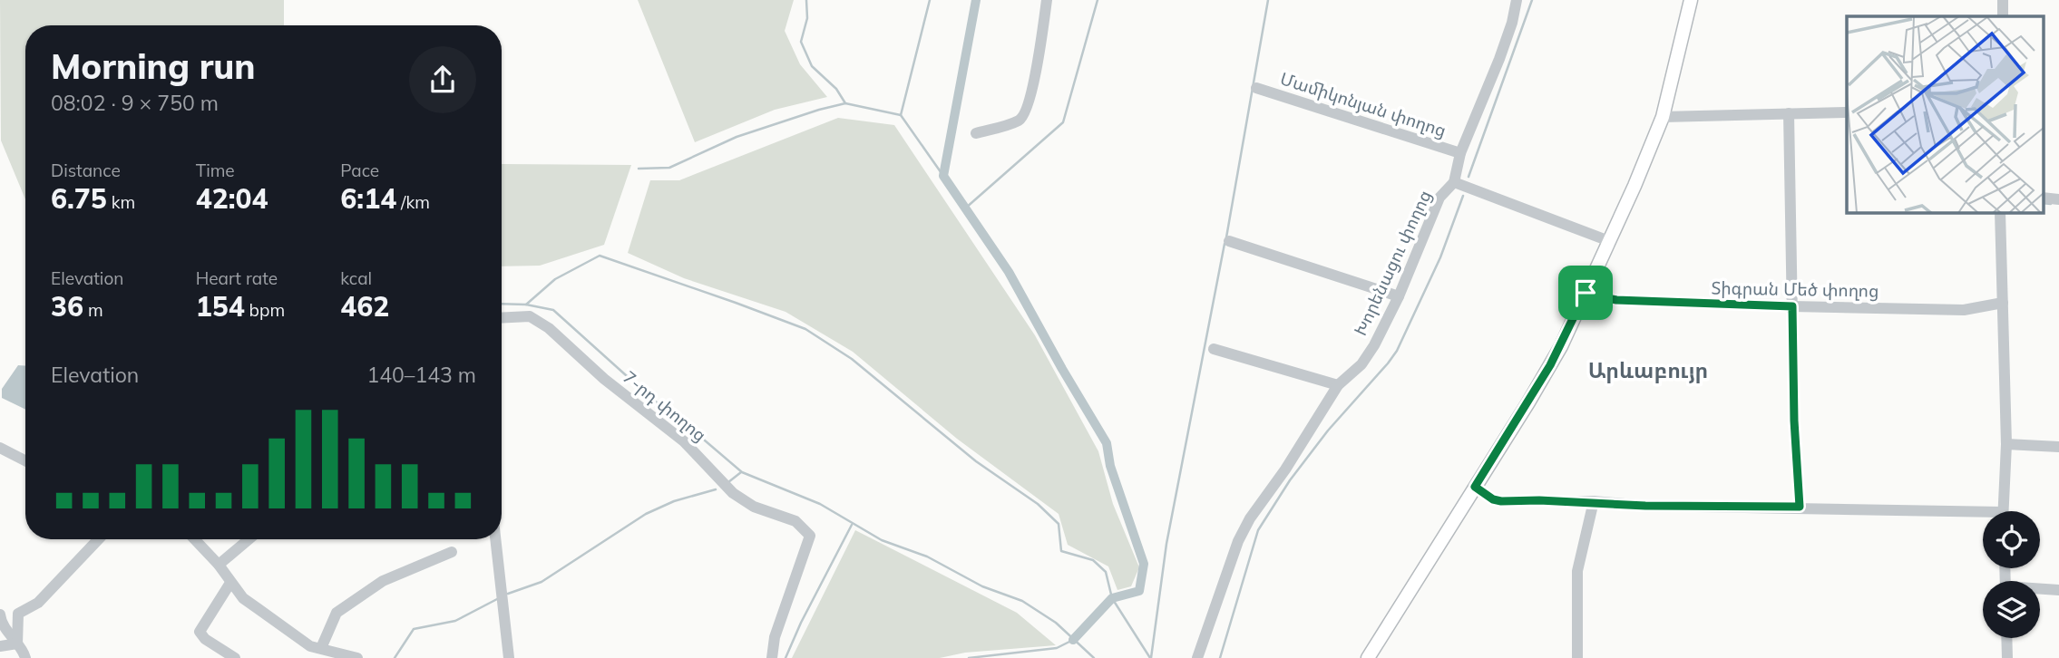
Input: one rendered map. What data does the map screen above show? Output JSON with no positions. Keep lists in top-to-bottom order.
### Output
{
  "streets": {
    "street": [
      "Մամիկոնյան փողոց",
      "Խորենացու փողոց",
      "Տիգրան Մեծ փողոց",
      "7-րդ փողոց"
    ]
  },
  "crossings": [
    ["Մամիկոնյան փողոց", "Խորենացու փողոց"]
  ],
  "districts": ["Արևաբույր"],
  "page": {
    "heading": ["Morning run", "08:02 · 9 × 750 m"],
    "stats": [
      ["Distance", "6.75 km"],
      ["Time", "42:04"],
      ["Pace", "6:14 /km"],
      ["Elevation", "36 m"],
      ["Heart rate", "154 bpm"],
      ["kcal", "462"]
    ],
    "chart": ["Elevation", "140–143 m"]
  }
}
